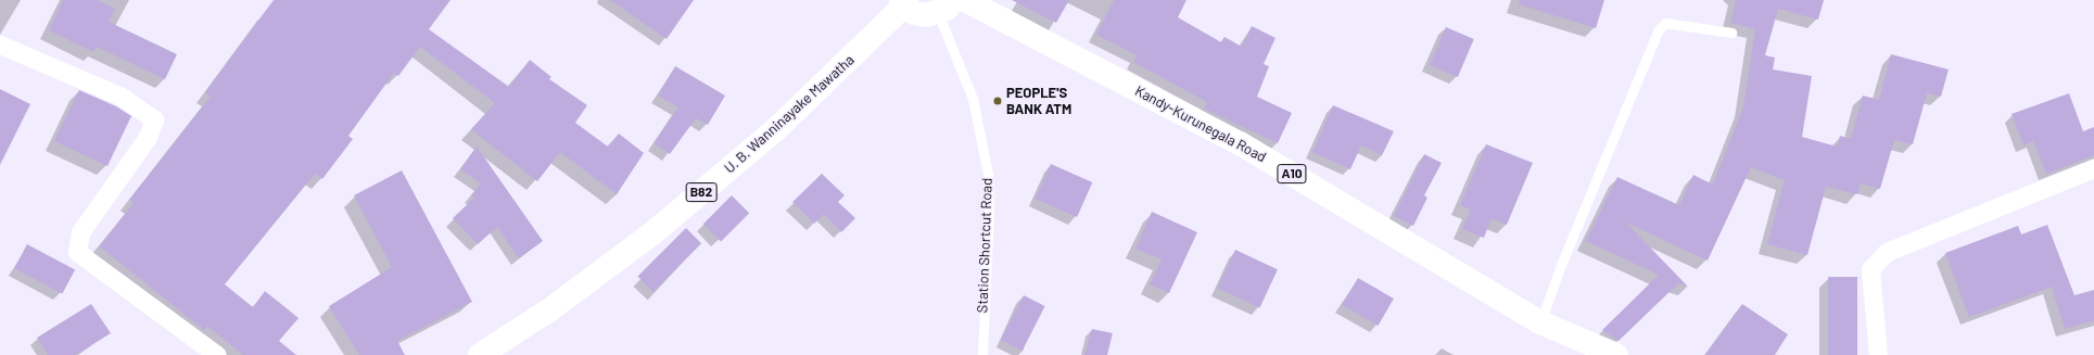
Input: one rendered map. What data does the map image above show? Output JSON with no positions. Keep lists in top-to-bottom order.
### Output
{
  "streets": {
    "main road": [
      "U. B. Wanninayake Mawatha",
      "Kandy-Kurunegala Road",
      "A10",
      "B82"
    ],
    "lane": ["Station Shortcut Road"]
  },
  "places": ["PEOPLE'S BANK ATM"]
}
